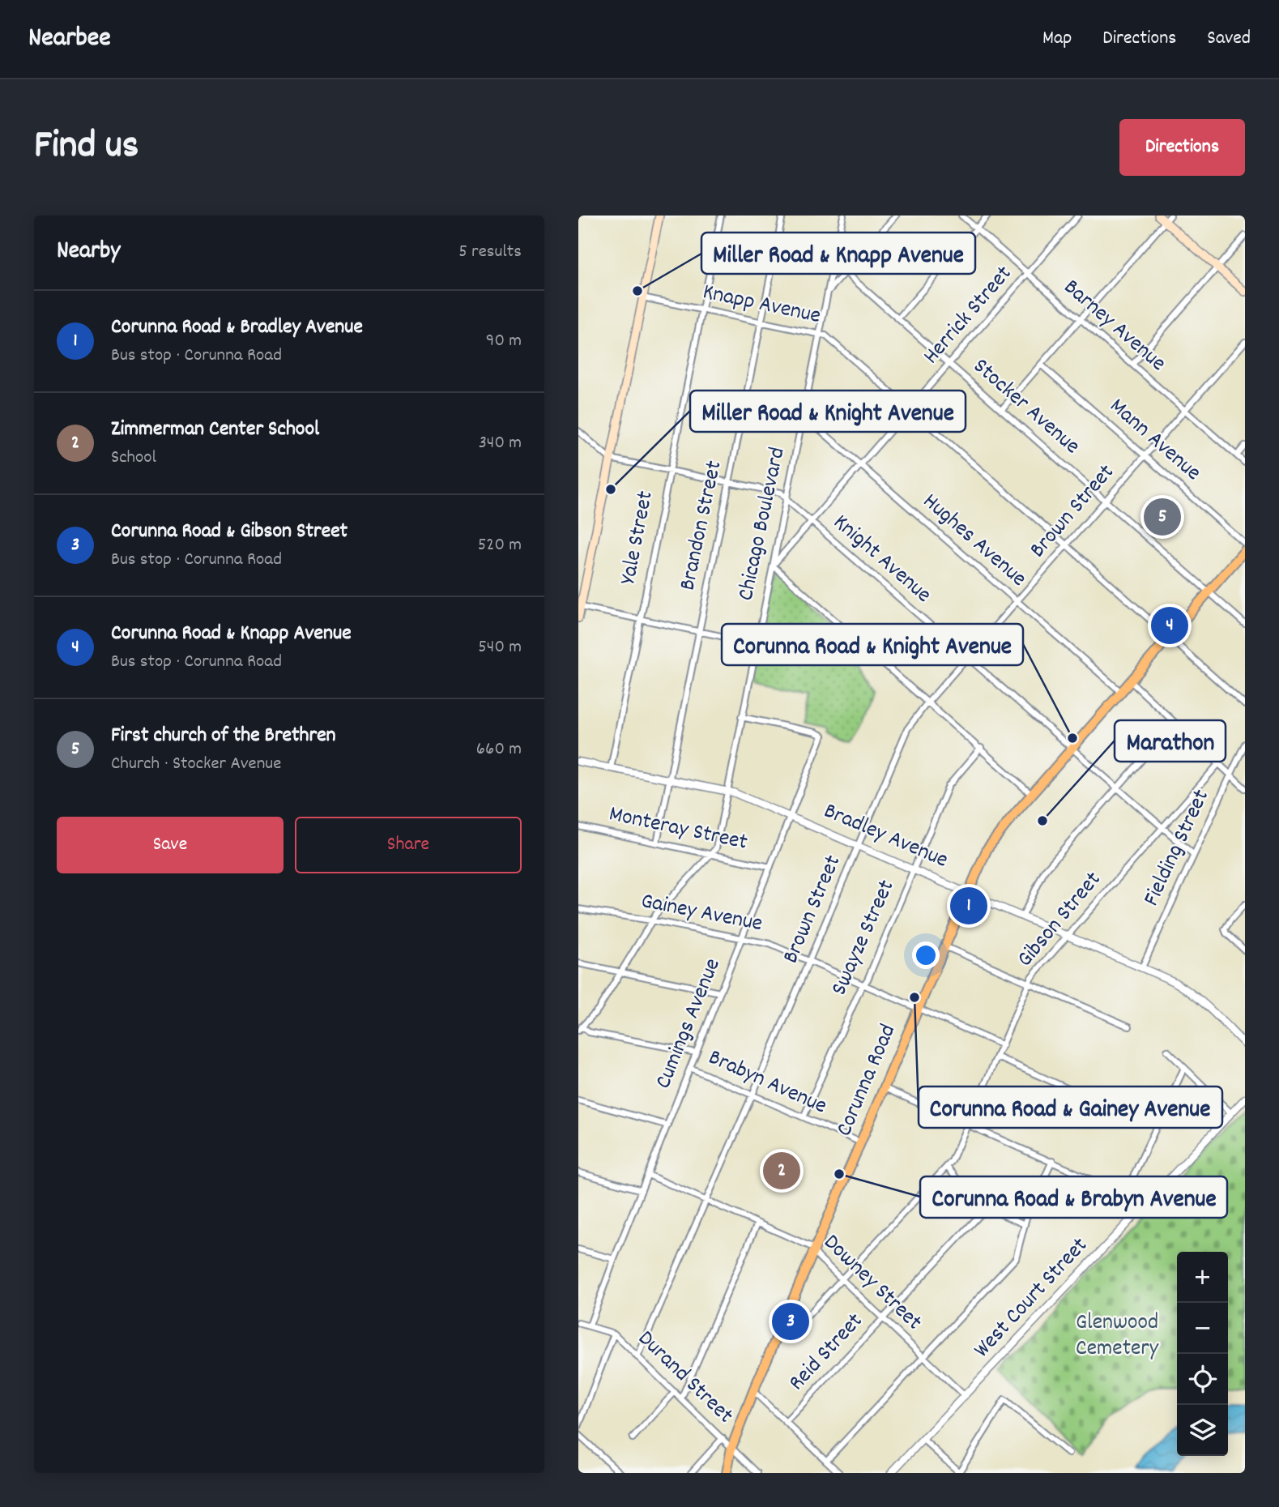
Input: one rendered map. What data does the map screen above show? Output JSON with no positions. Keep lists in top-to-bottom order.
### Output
{
  "streets": {
    "main road": ["Corunna Road"],
    "street": [
      "Knapp Avenue",
      "Herrick Street",
      "Barney Avenue",
      "Stocker Avenue",
      "Mann Avenue",
      "Brown Street",
      "Chicago Boulevard",
      "Brandon Street",
      "Yale Street",
      "Hughes Avenue",
      "Knight Avenue",
      "Monteray Street",
      "Bradley Avenue",
      "Fielding Street",
      "Gainey Avenue",
      "Gibson Street",
      "Swayze Street",
      "Cumings Avenue",
      "Brabyn Avenue",
      "Downey Street",
      "West Court Street",
      "Reid Street",
      "Durand Street"
    ]
  },
  "crossings": [
    ["Knapp Avenue", "Herrick Street"],
    ["Knapp Avenue", "Brown Street"],
    ["Knapp Avenue", "Chicago Boulevard"],
    ["Knapp Avenue", "Brandon Street"],
    ["Knapp Avenue", "Yale Street"],
    ["Knapp Avenue", "Corunna Road"],
    ["Herrick Street", "Barney Avenue"],
    ["Herrick Street", "Stocker Avenue"],
    ["Herrick Street", "Chicago Boulevard"],
    ["Herrick Street", "Hughes Avenue"],
    ["Herrick Street", "Knight Avenue"],
    ["Barney Avenue", "Brown Street"],
    ["Stocker Avenue", "Brown Street"],
    ["Stocker Avenue", "Chicago Boulevard"],
    ["Stocker Avenue", "Corunna Road"],
    ["Mann Avenue", "Brown Street"],
    ["Brown Street", "Hughes Avenue"],
    ["Brown Street", "Knight Avenue"],
    ["Brown Street", "Bradley Avenue"],
    ["Brown Street", "Gainey Avenue"],
    ["Brown Street", "Brabyn Avenue"],
    ["Brown Street", "Downey Street"],
    ["Brown Street", "Durand Street"],
    ["Chicago Boulevard", "Hughes Avenue"],
    ["Chicago Boulevard", "Knight Avenue"],
    ["Chicago Boulevard", "Monteray Street"],
    ["Chicago Boulevard", "Bradley Avenue"],
    ["Chicago Boulevard", "Gainey Avenue"],
    ["Chicago Boulevard", "Cumings Avenue"],
    ["Chicago Boulevard", "Brabyn Avenue"],
    ["Brandon Street", "Knight Avenue"],
    ["Brandon Street", "Monteray Street"],
    ["Brandon Street", "Bradley Avenue"],
    ["Yale Street", "Knight Avenue"],
    ["Yale Street", "Bradley Avenue"],
    ["Hughes Avenue", "Corunna Road"],
    ["Knight Avenue", "Fielding Street"],
    ["Knight Avenue", "Gibson Street"],
    ["Knight Avenue", "Corunna Road"],
    ["Monteray Street", "Cumings Avenue"],
    ["Bradley Avenue", "Fielding Street"],
    ["Bradley Avenue", "Gibson Street"],
    ["Bradley Avenue", "Swayze Street"],
    ["Bradley Avenue", "Cumings Avenue"],
    ["Bradley Avenue", "Corunna Road"],
    ["Gainey Avenue", "Gibson Street"],
    ["Gainey Avenue", "Swayze Street"],
    ["Gainey Avenue", "Cumings Avenue"],
    ["Gainey Avenue", "Corunna Road"],
    ["Gibson Street", "Corunna Road"],
    ["Gibson Street", "Downey Street"],
    ["Swayze Street", "Brabyn Avenue"],
    ["Cumings Avenue", "Brabyn Avenue"],
    ["Cumings Avenue", "Downey Street"],
    ["Cumings Avenue", "Durand Street"],
    ["Corunna Road", "Brabyn Avenue"],
    ["Corunna Road", "Downey Street"],
    ["Corunna Road", "Durand Street"],
    ["Downey Street", "West Court Street"],
    ["Downey Street", "Reid Street"]
  ],
  "parks": ["Glenwood Cemetery"],
  "places": [
    "Miller Road & Knapp Avenue",
    "Miller Road & Knight Avenue",
    "Corunna Road & Knight Avenue",
    "Marathon",
    "Corunna Road & Gainey Avenue",
    "Corunna Road & Brabyn Avenue"
  ],
  "page": {
    "header": "Nearbee",
    "nav": ["Map", "Directions", "Saved"],
    "title": "Find us",
    "buttons": [
      "Directions",
      ["Save", "Share"]
    ],
    "heading": ["Nearby", "5 results"],
    "list": [
      {
        "mark": "1",
        "name": "Corunna Road & Bradley Avenue",
        "note": "Bus stop · Corunna Road",
        "value": "90 m"
      },
      {
        "mark": "2",
        "name": "Zimmerman Center School",
        "note": "School",
        "value": "340 m"
      },
      {
        "mark": "3",
        "name": "Corunna Road & Gibson Street",
        "note": "Bus stop · Corunna Road",
        "value": "520 m"
      },
      {
        "mark": "4",
        "name": "Corunna Road & Knapp Avenue",
        "note": "Bus stop · Corunna Road",
        "value": "540 m"
      },
      {
        "mark": "5",
        "name": "First church of the Brethren",
        "note": "Church · Stocker Avenue",
        "value": "660 m"
      }
    ],
    "pins": [
      "5",
      "4",
      "1",
      "2",
      "3"
    ],
    "map_buttons": ["+", "−"]
  }
}
